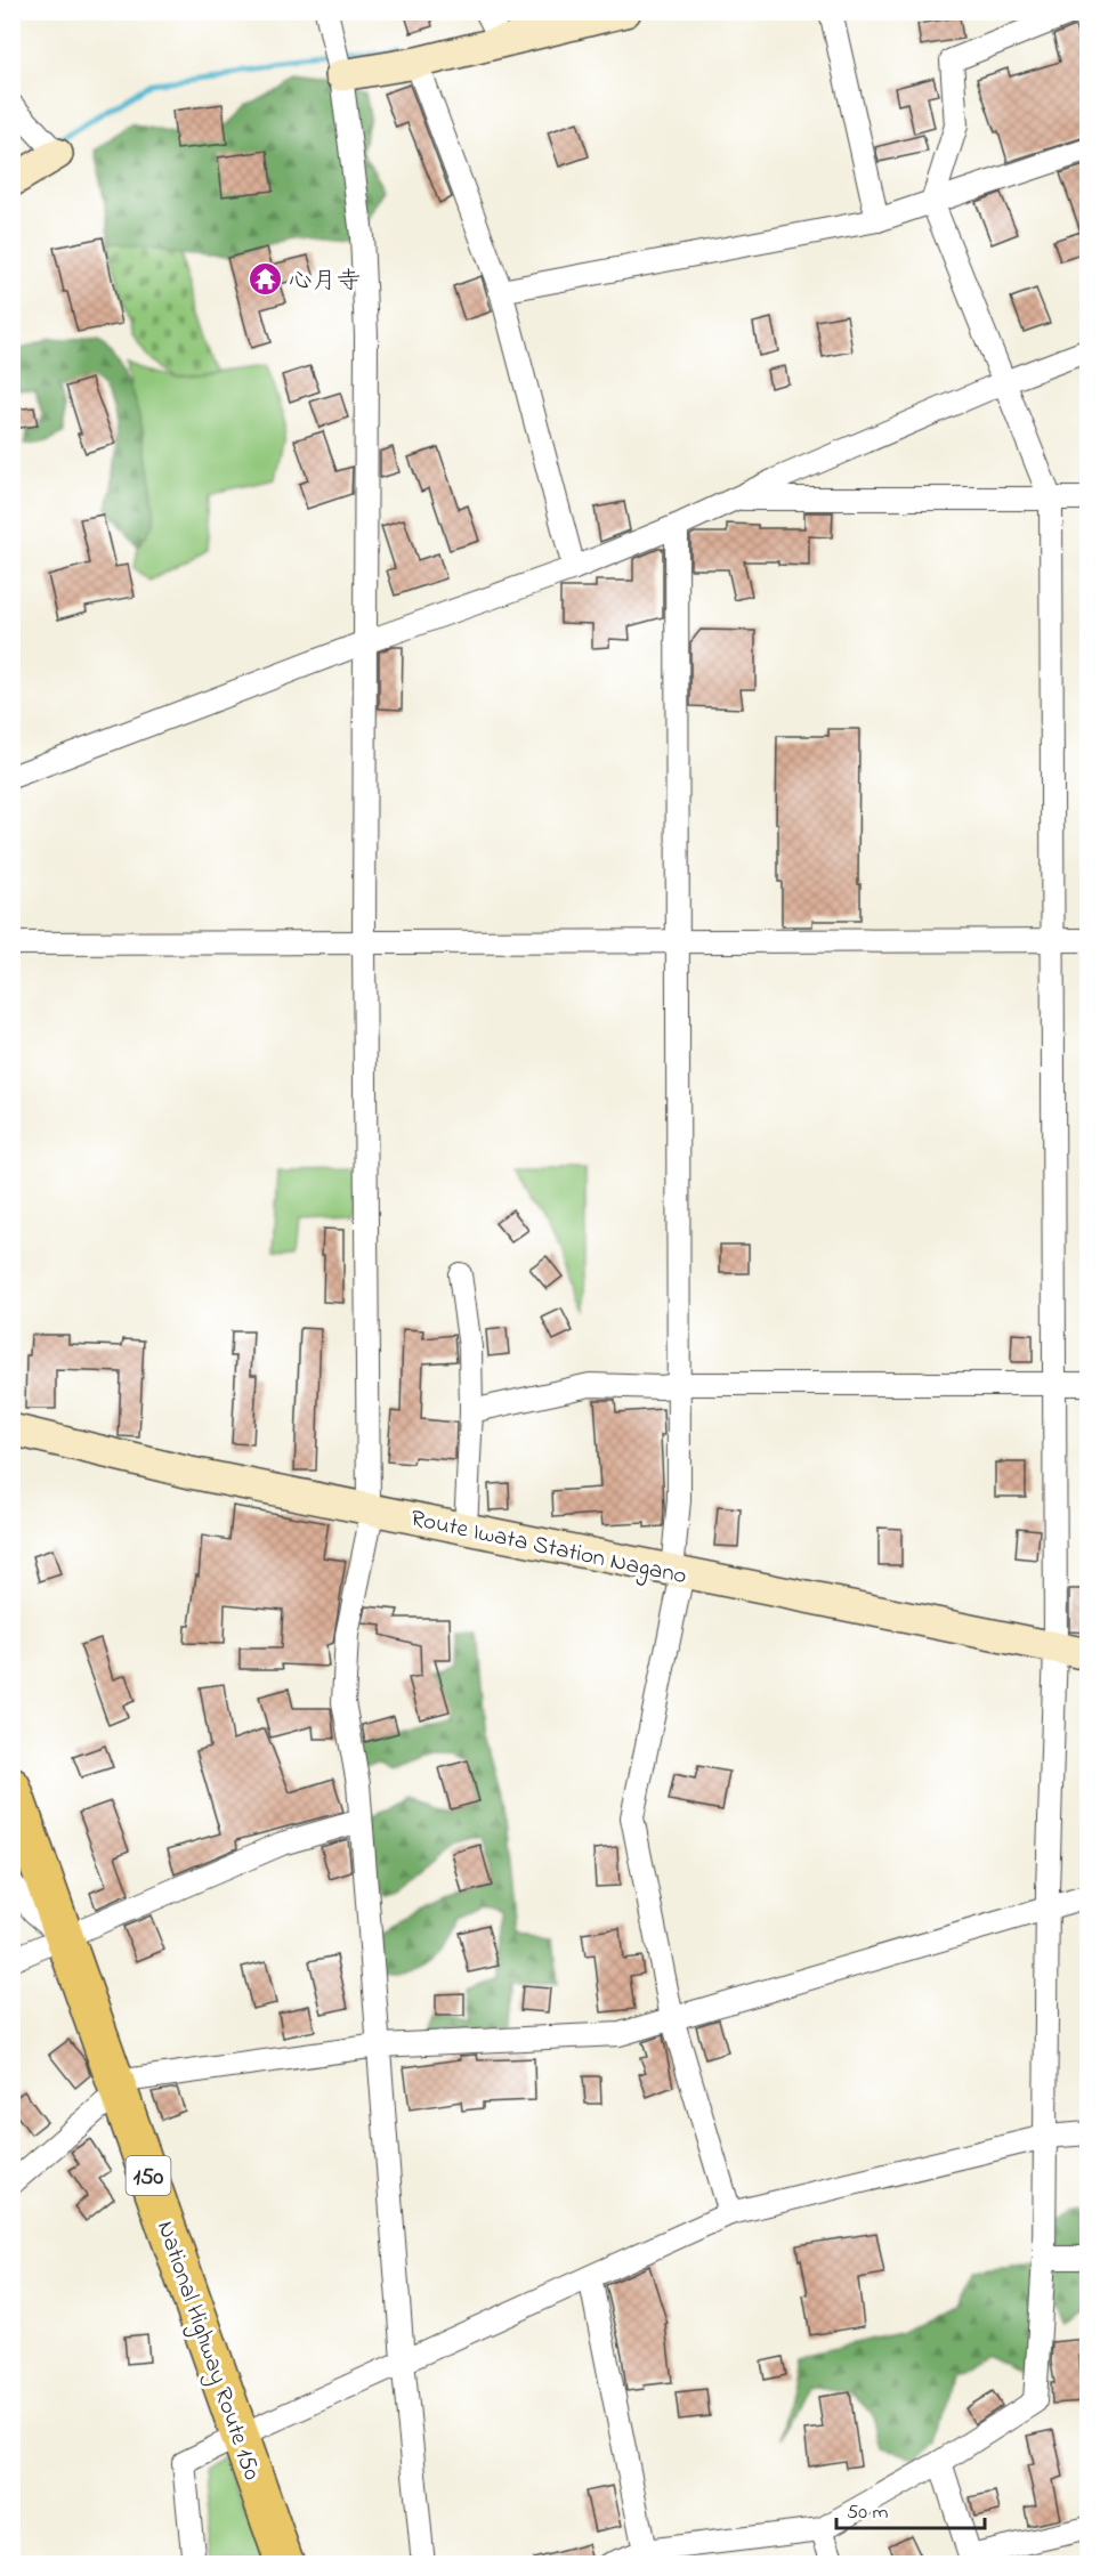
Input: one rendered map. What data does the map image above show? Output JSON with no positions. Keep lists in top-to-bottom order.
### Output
{
  "streets": {
    "highway": ["150", "National Highway Route 150"],
    "main road": ["Route Iwata Station Nagano"]
  },
  "places": {
    "temple": ["心月寺"]
  },
  "scale_bar": "50 m"
}
